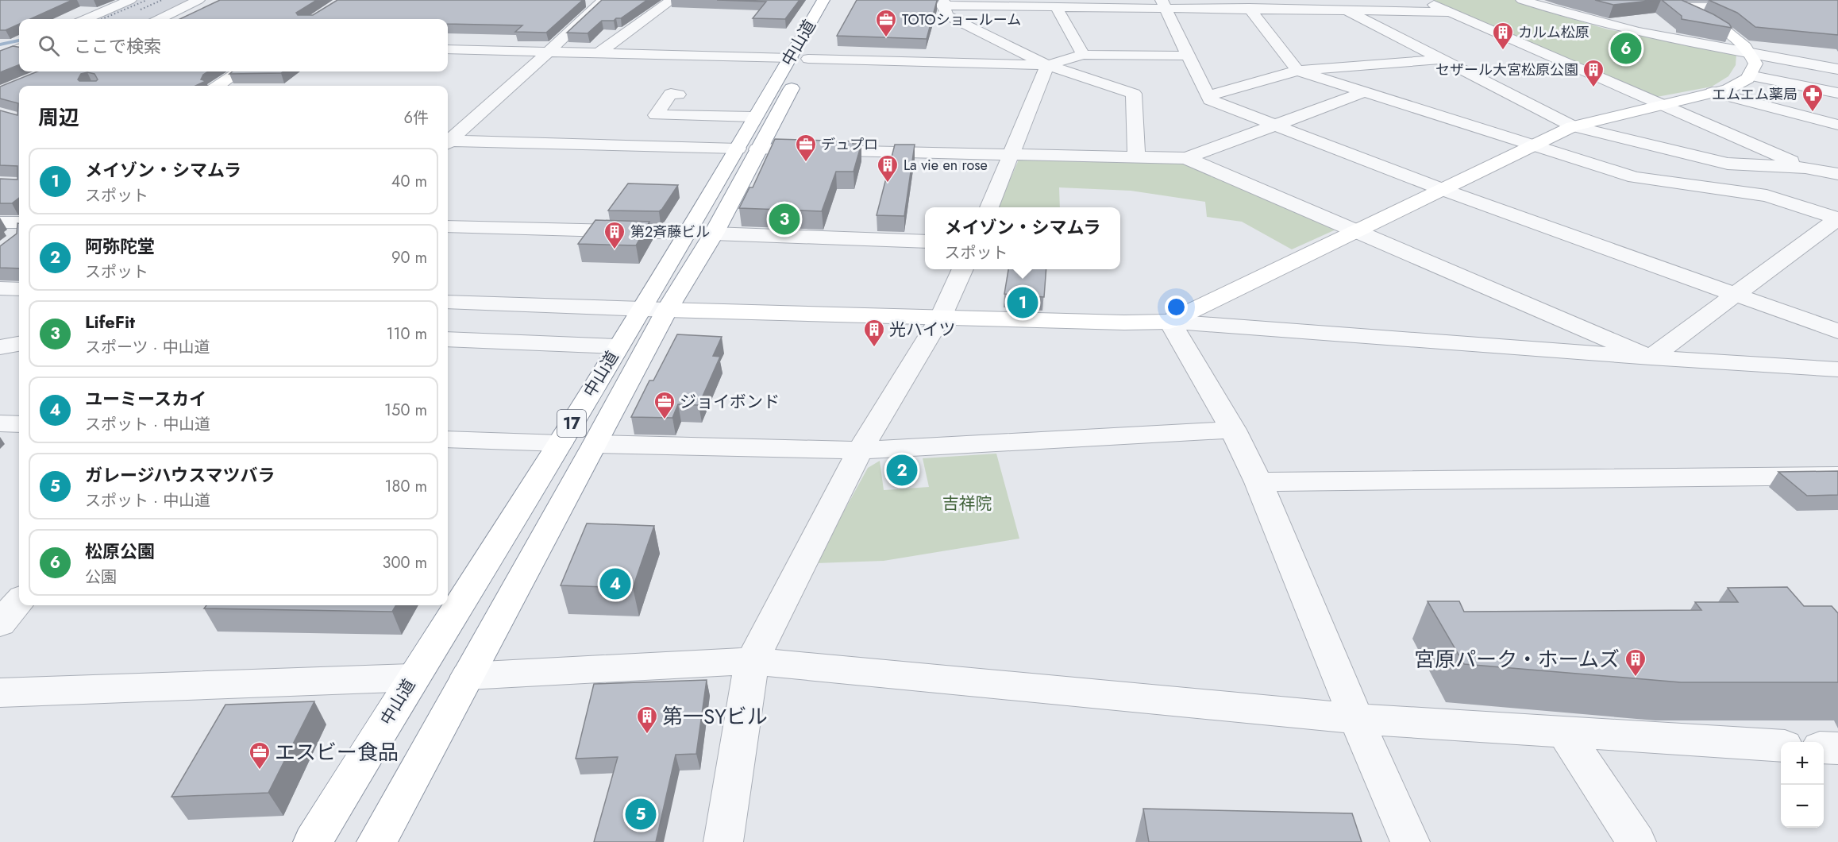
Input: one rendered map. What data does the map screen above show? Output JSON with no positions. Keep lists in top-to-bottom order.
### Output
{
  "streets": {
    "main road": ["中山道", "17"]
  },
  "parks": ["吉祥院"],
  "places": {
    "office": [
      "TOTOショールーム",
      "デュプロ",
      "ジョイボンド",
      "エスビー食品"
    ],
    "building": [
      "カルム松原",
      "セザール大宮松原公園",
      "La vie en rose",
      "第2斉藤ビル",
      "光ハイツ",
      "宮原パーク・ホームズ",
      "第一SYビル"
    ],
    "pharmacy": ["エムエム薬局"]
  },
  "page": {
    "search": "ここで検索",
    "pins": [
      "6",
      "3",
      "1",
      "2",
      "4",
      "5"
    ],
    "heading": ["周辺", "6件"],
    "list": [
      {
        "mark": "1",
        "name": "メイゾン・シマムラ",
        "note": "スポット",
        "value": "40 m"
      },
      {
        "mark": "2",
        "name": "阿弥陀堂",
        "note": "スポット",
        "value": "90 m"
      },
      {
        "mark": "3",
        "name": "LifeFit",
        "note": "スポーツ · 中山道",
        "value": "110 m"
      },
      {
        "mark": "4",
        "name": "ユーミースカイ",
        "note": "スポット · 中山道",
        "value": "150 m"
      },
      {
        "mark": "5",
        "name": "ガレージハウスマツバラ",
        "note": "スポット · 中山道",
        "value": "180 m"
      },
      {
        "mark": "6",
        "name": "松原公園",
        "note": "公園",
        "value": "300 m"
      }
    ],
    "popup": ["メイゾン・シマムラ", "スポット"],
    "map_buttons": ["+", "−"]
  }
}
